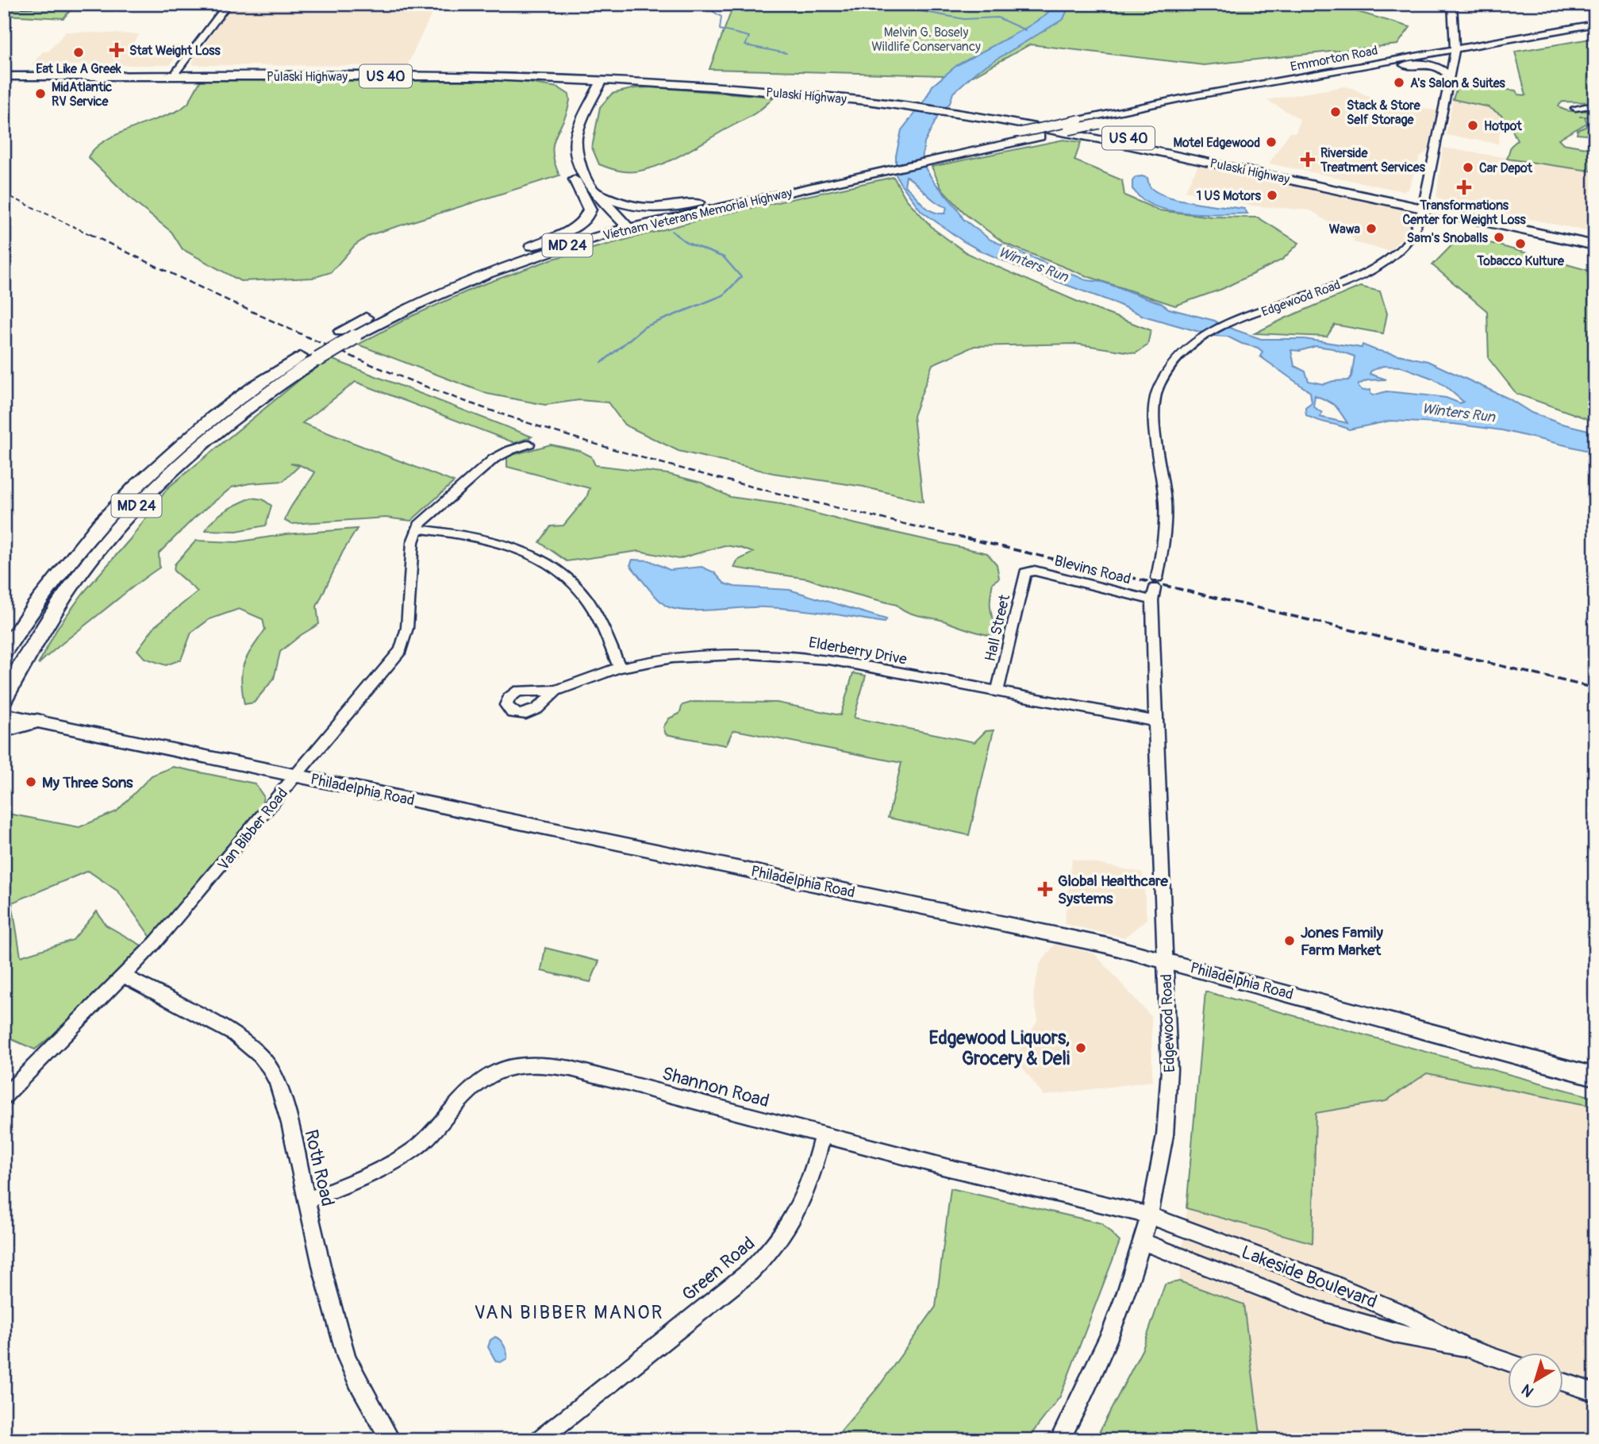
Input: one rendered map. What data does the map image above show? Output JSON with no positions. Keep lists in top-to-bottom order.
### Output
{
  "streets": {
    "highway": [
      "Pulaski Highway",
      "US 40",
      "Vietnam Veterans Memorial Highway",
      "MD 24"
    ],
    "main road": ["Emmorton Road", "Edgewood Road", "Philadelphia Road"],
    "street": [
      "Blevins Road",
      "Hall Street",
      "Elderberry Drive",
      "Van Bibber Road",
      "Shannon Road",
      "Roth Road",
      "Green Road",
      "Lakeside Boulevard"
    ]
  },
  "crossings": [
    ["Emmorton Road", "Vietnam Veterans Memorial Highway"],
    ["Emmorton Road", "Edgewood Road"],
    ["Pulaski Highway", "Edgewood Road"],
    ["Edgewood Road", "Blevins Road"],
    ["Edgewood Road", "Elderberry Drive"],
    ["Edgewood Road", "Philadelphia Road"],
    ["Edgewood Road", "Shannon Road"],
    ["Edgewood Road", "Lakeside Boulevard"],
    ["Blevins Road", "Hall Street"],
    ["Hall Street", "Elderberry Drive"],
    ["Philadelphia Road", "Van Bibber Road"],
    ["Van Bibber Road", "Roth Road"],
    ["Shannon Road", "Roth Road"],
    ["Shannon Road", "Green Road"],
    ["Shannon Road", "Lakeside Boulevard"]
  ],
  "districts": ["VAN BIBBER MANOR"],
  "water": ["Winters Run"],
  "parks": ["Melvin G. Bosely Wildlife Conservancy"],
  "places": {
    "health": [
      "Stat Weight Loss",
      "Riverside Treatment Services",
      "Transformations Center for Weight Loss",
      "Global Healthcare Systems"
    ],
    "other": [
      "Eat Like A Greek",
      "A's Salon & Suites",
      "MidAtlantic RV Service",
      "Stack & Store Self Storage",
      "Hotpot",
      "Motel Edgewood",
      "Car Depot",
      "1 US Motors",
      "Wawa",
      "Sam's Snoballs",
      "Tobacco Kulture",
      "My Three Sons",
      "Jones Family Farm Market",
      "Edgewood Liquors, Grocery & Deli"
    ]
  },
  "north": "bottom left"
}
